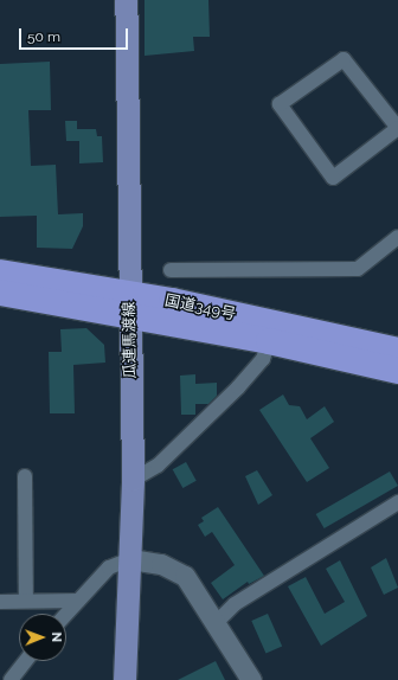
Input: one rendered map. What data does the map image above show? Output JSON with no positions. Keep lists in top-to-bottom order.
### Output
{
  "streets": {
    "highway": ["国道349号"],
    "main road": ["瓜連馬渡線"]
  },
  "crossings": [
    ["国道349号", "瓜連馬渡線"]
  ],
  "scale_bar": "50 m",
  "north": "right"
}
